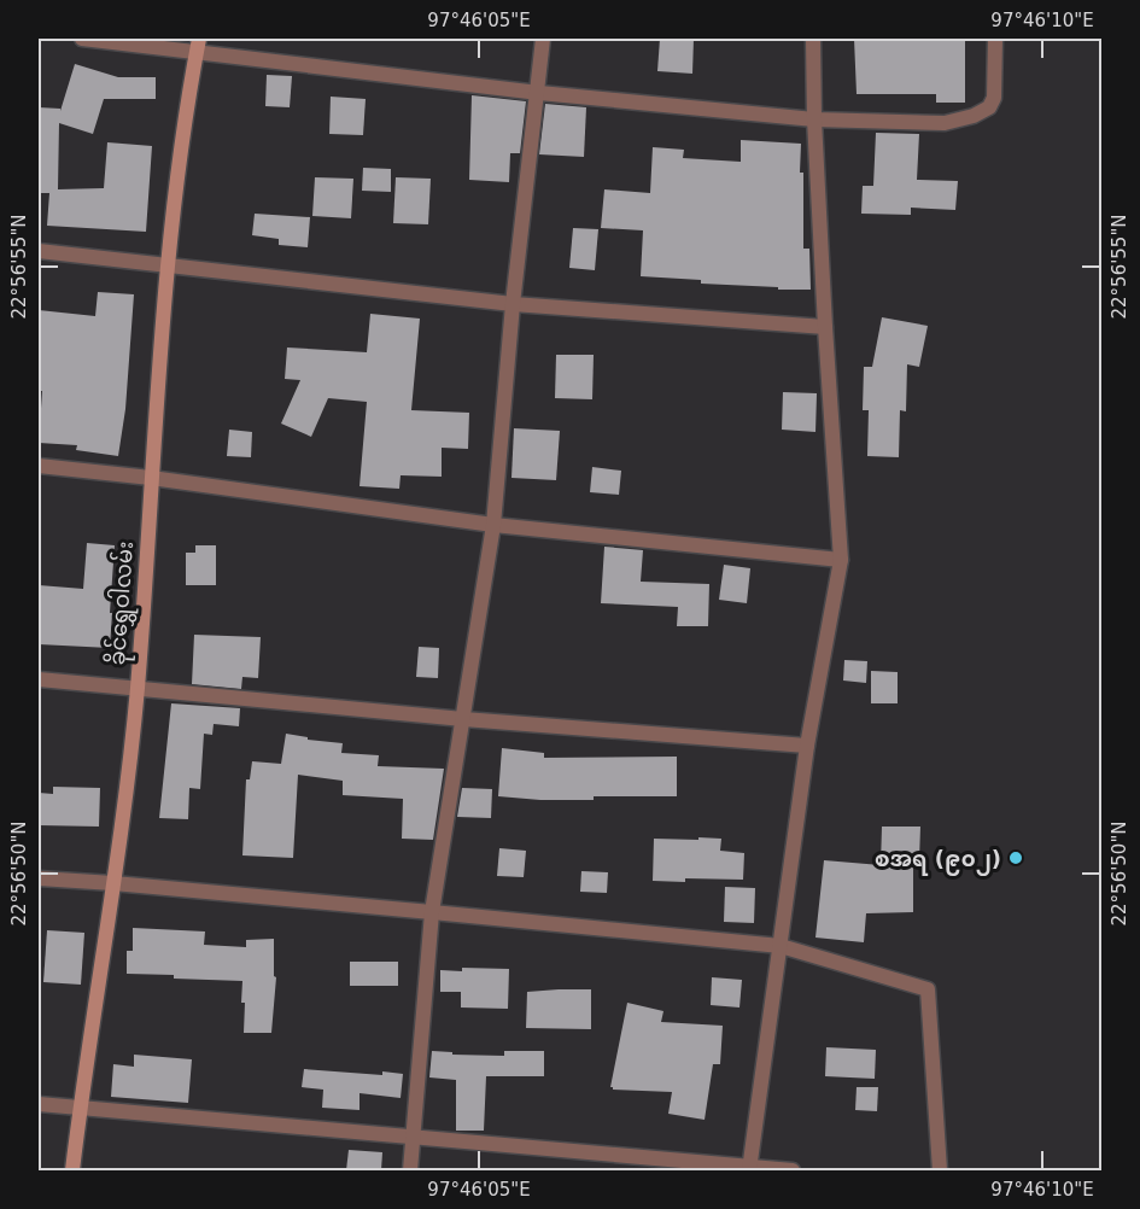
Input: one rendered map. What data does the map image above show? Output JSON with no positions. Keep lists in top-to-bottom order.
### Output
{
  "streets": {
    "street": ["ခိုင်ရွှေဝါလမ်း"]
  },
  "places": ["စအရ (၉၀၂)"],
  "coordinates": [
    "97°46'05\"E",
    "97°46'10\"E",
    "22°56'55\"N",
    "22°56'50\"N"
  ]
}
